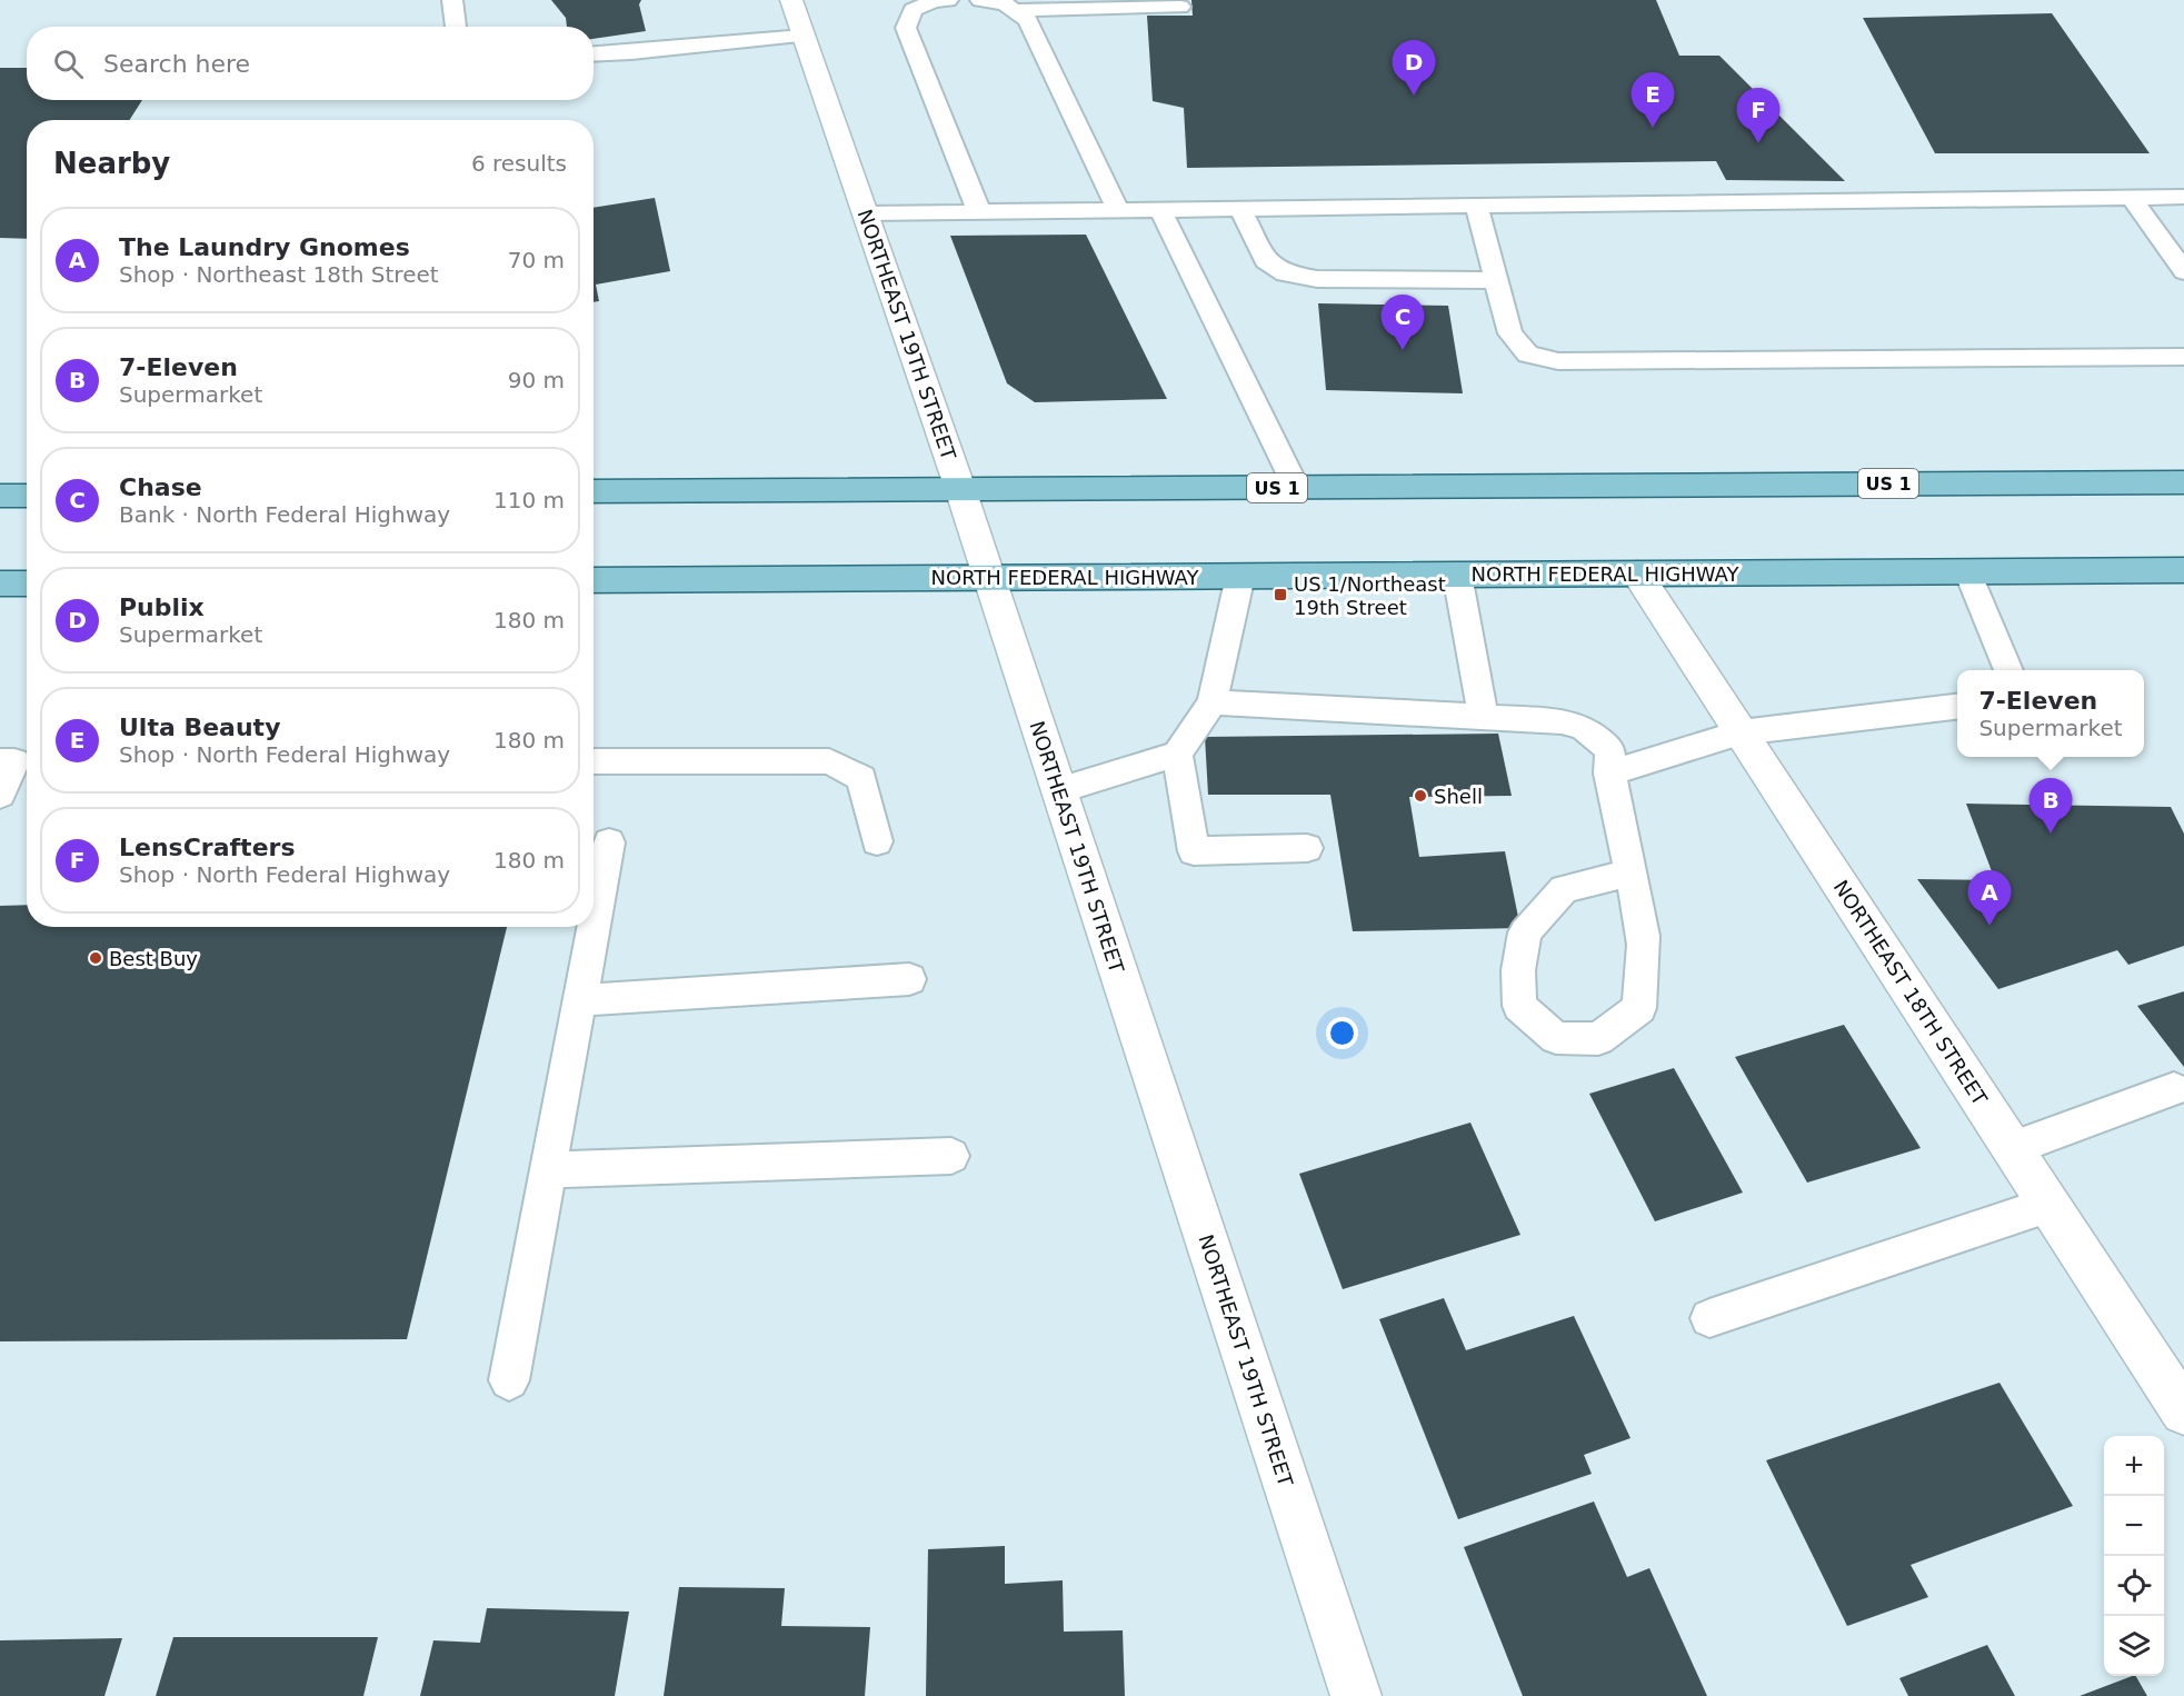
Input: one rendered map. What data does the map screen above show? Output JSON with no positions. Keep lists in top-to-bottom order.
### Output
{
  "streets": {
    "main road": ["US 1", "NORTH FEDERAL HIGHWAY"],
    "street": ["NORTHEAST 19TH STREET", "NORTHEAST 18TH STREET"]
  },
  "crossings": [
    ["NORTHEAST 19TH STREET", "US 1"],
    ["NORTHEAST 19TH STREET", "NORTH FEDERAL HIGHWAY"],
    ["NORTH FEDERAL HIGHWAY", "NORTHEAST 18TH STREET"]
  ],
  "places": {
    "transit": ["US 1/Northeast 19th Street"],
    "other": ["Shell", "Best Buy"]
  },
  "page": {
    "search": "Search here",
    "pins": [
      "D",
      "E",
      "F",
      "C",
      "B",
      "A"
    ],
    "heading": ["Nearby", "6 results"],
    "list": [
      {
        "mark": "A",
        "name": "The Laundry Gnomes",
        "note": "Shop · Northeast 18th Street",
        "value": "70 m"
      },
      {
        "mark": "B",
        "name": "7-Eleven",
        "note": "Supermarket",
        "value": "90 m"
      },
      {
        "mark": "C",
        "name": "Chase",
        "note": "Bank · North Federal Highway",
        "value": "110 m"
      },
      {
        "mark": "D",
        "name": "Publix",
        "note": "Supermarket",
        "value": "180 m"
      },
      {
        "mark": "E",
        "name": "Ulta Beauty",
        "note": "Shop · North Federal Highway",
        "value": "180 m"
      },
      {
        "mark": "F",
        "name": "LensCrafters",
        "note": "Shop · North Federal Highway",
        "value": "180 m"
      }
    ],
    "popup": ["7-Eleven", "Supermarket"],
    "map_buttons": ["+", "−"]
  }
}
